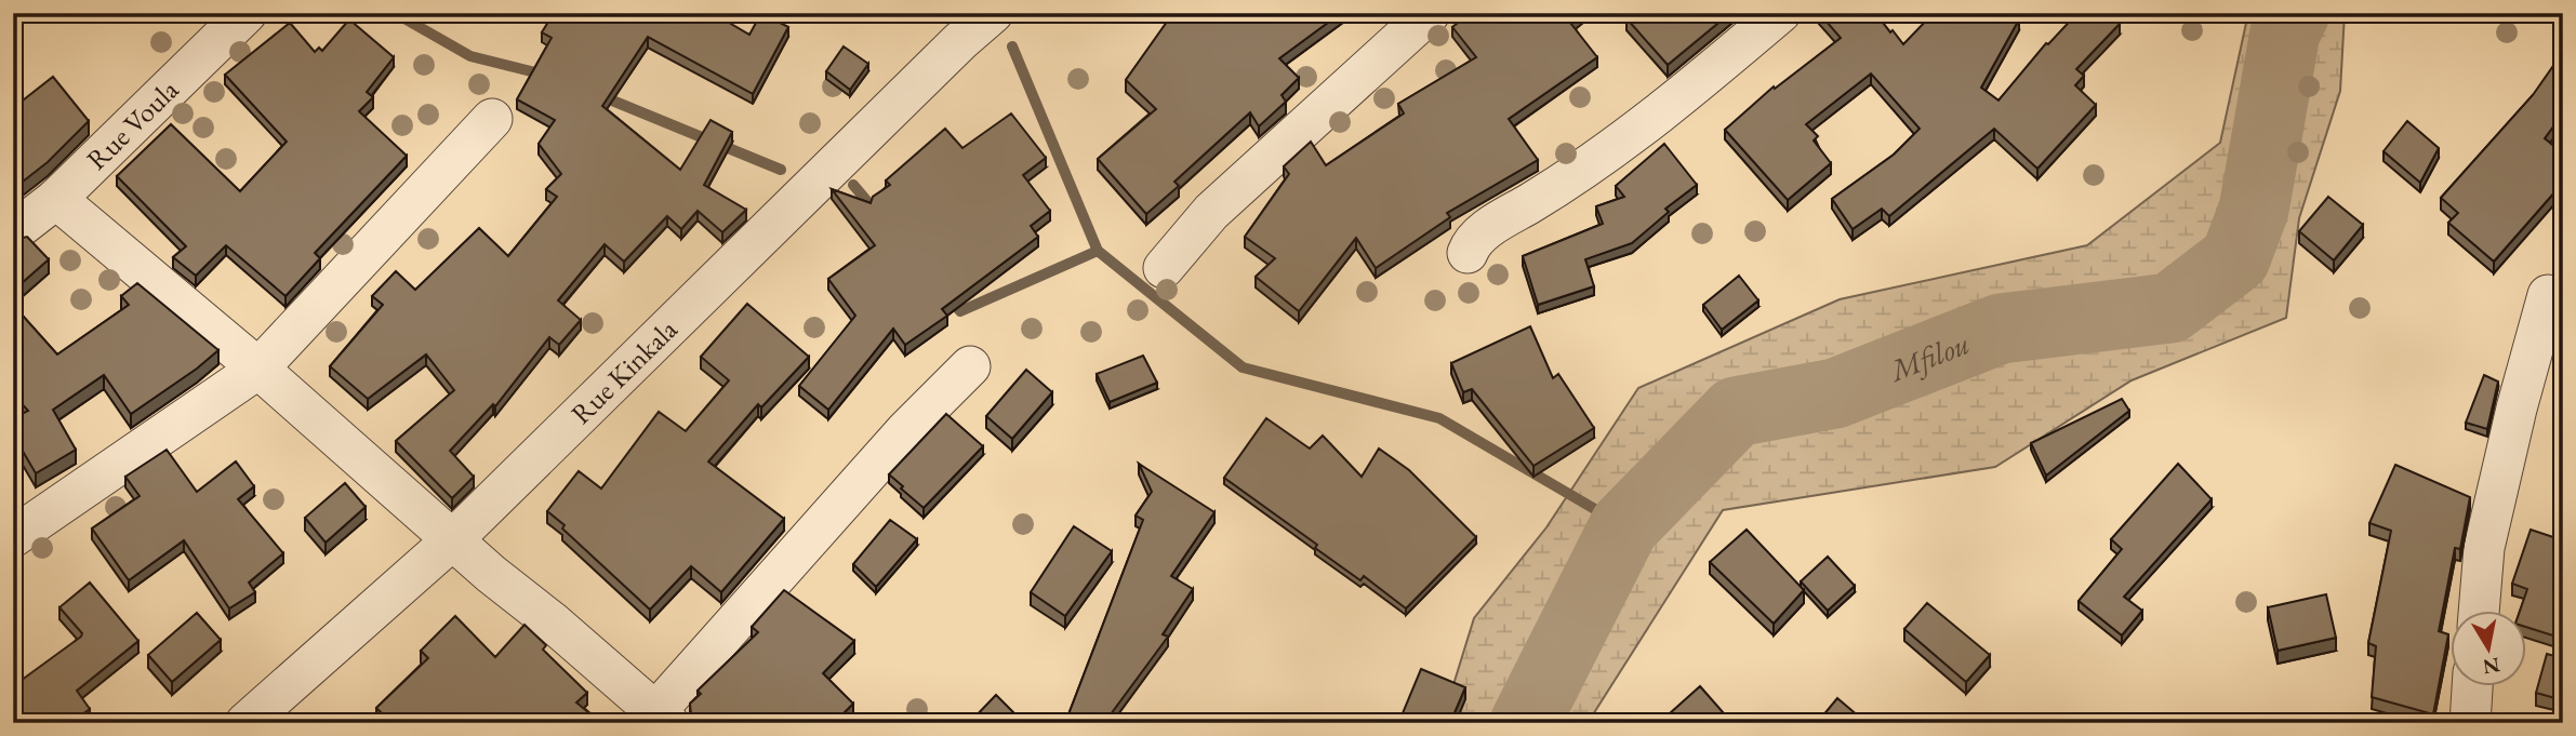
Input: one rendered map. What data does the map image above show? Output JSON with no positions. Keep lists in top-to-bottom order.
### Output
{
  "streets": {
    "street": ["Rue Voula", "Rue Kinkala"]
  },
  "water": ["Mfilou"],
  "north": "bottom"
}
